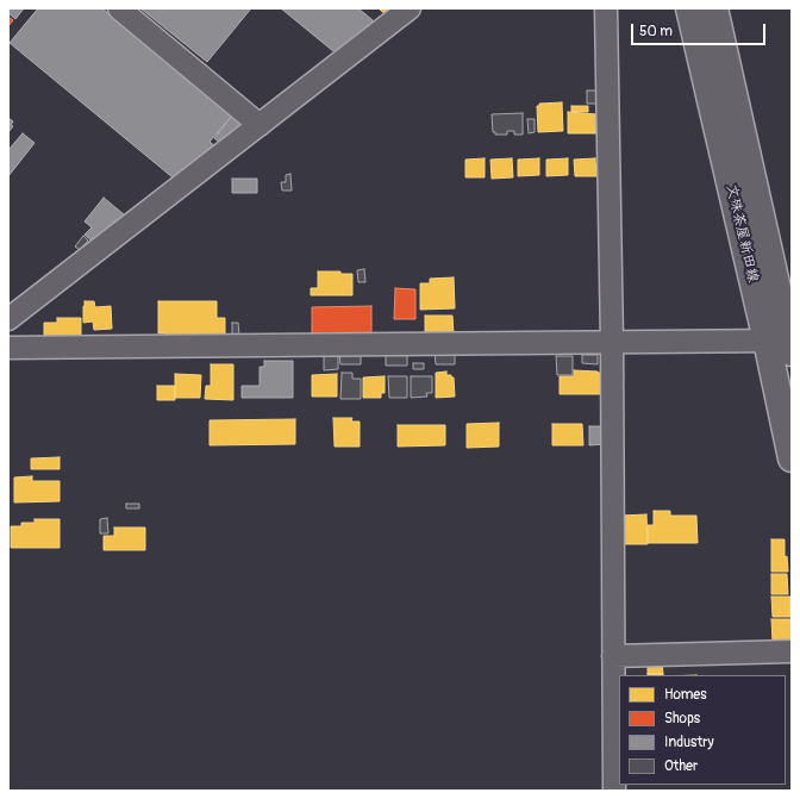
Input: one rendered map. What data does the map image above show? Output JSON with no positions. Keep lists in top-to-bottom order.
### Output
{
  "streets": {
    "main road": ["文殊茶屋新田線"]
  },
  "legend": [
    "Homes",
    "Shops",
    "Industry",
    "Other"
  ],
  "scale_bar": "50 m"
}
